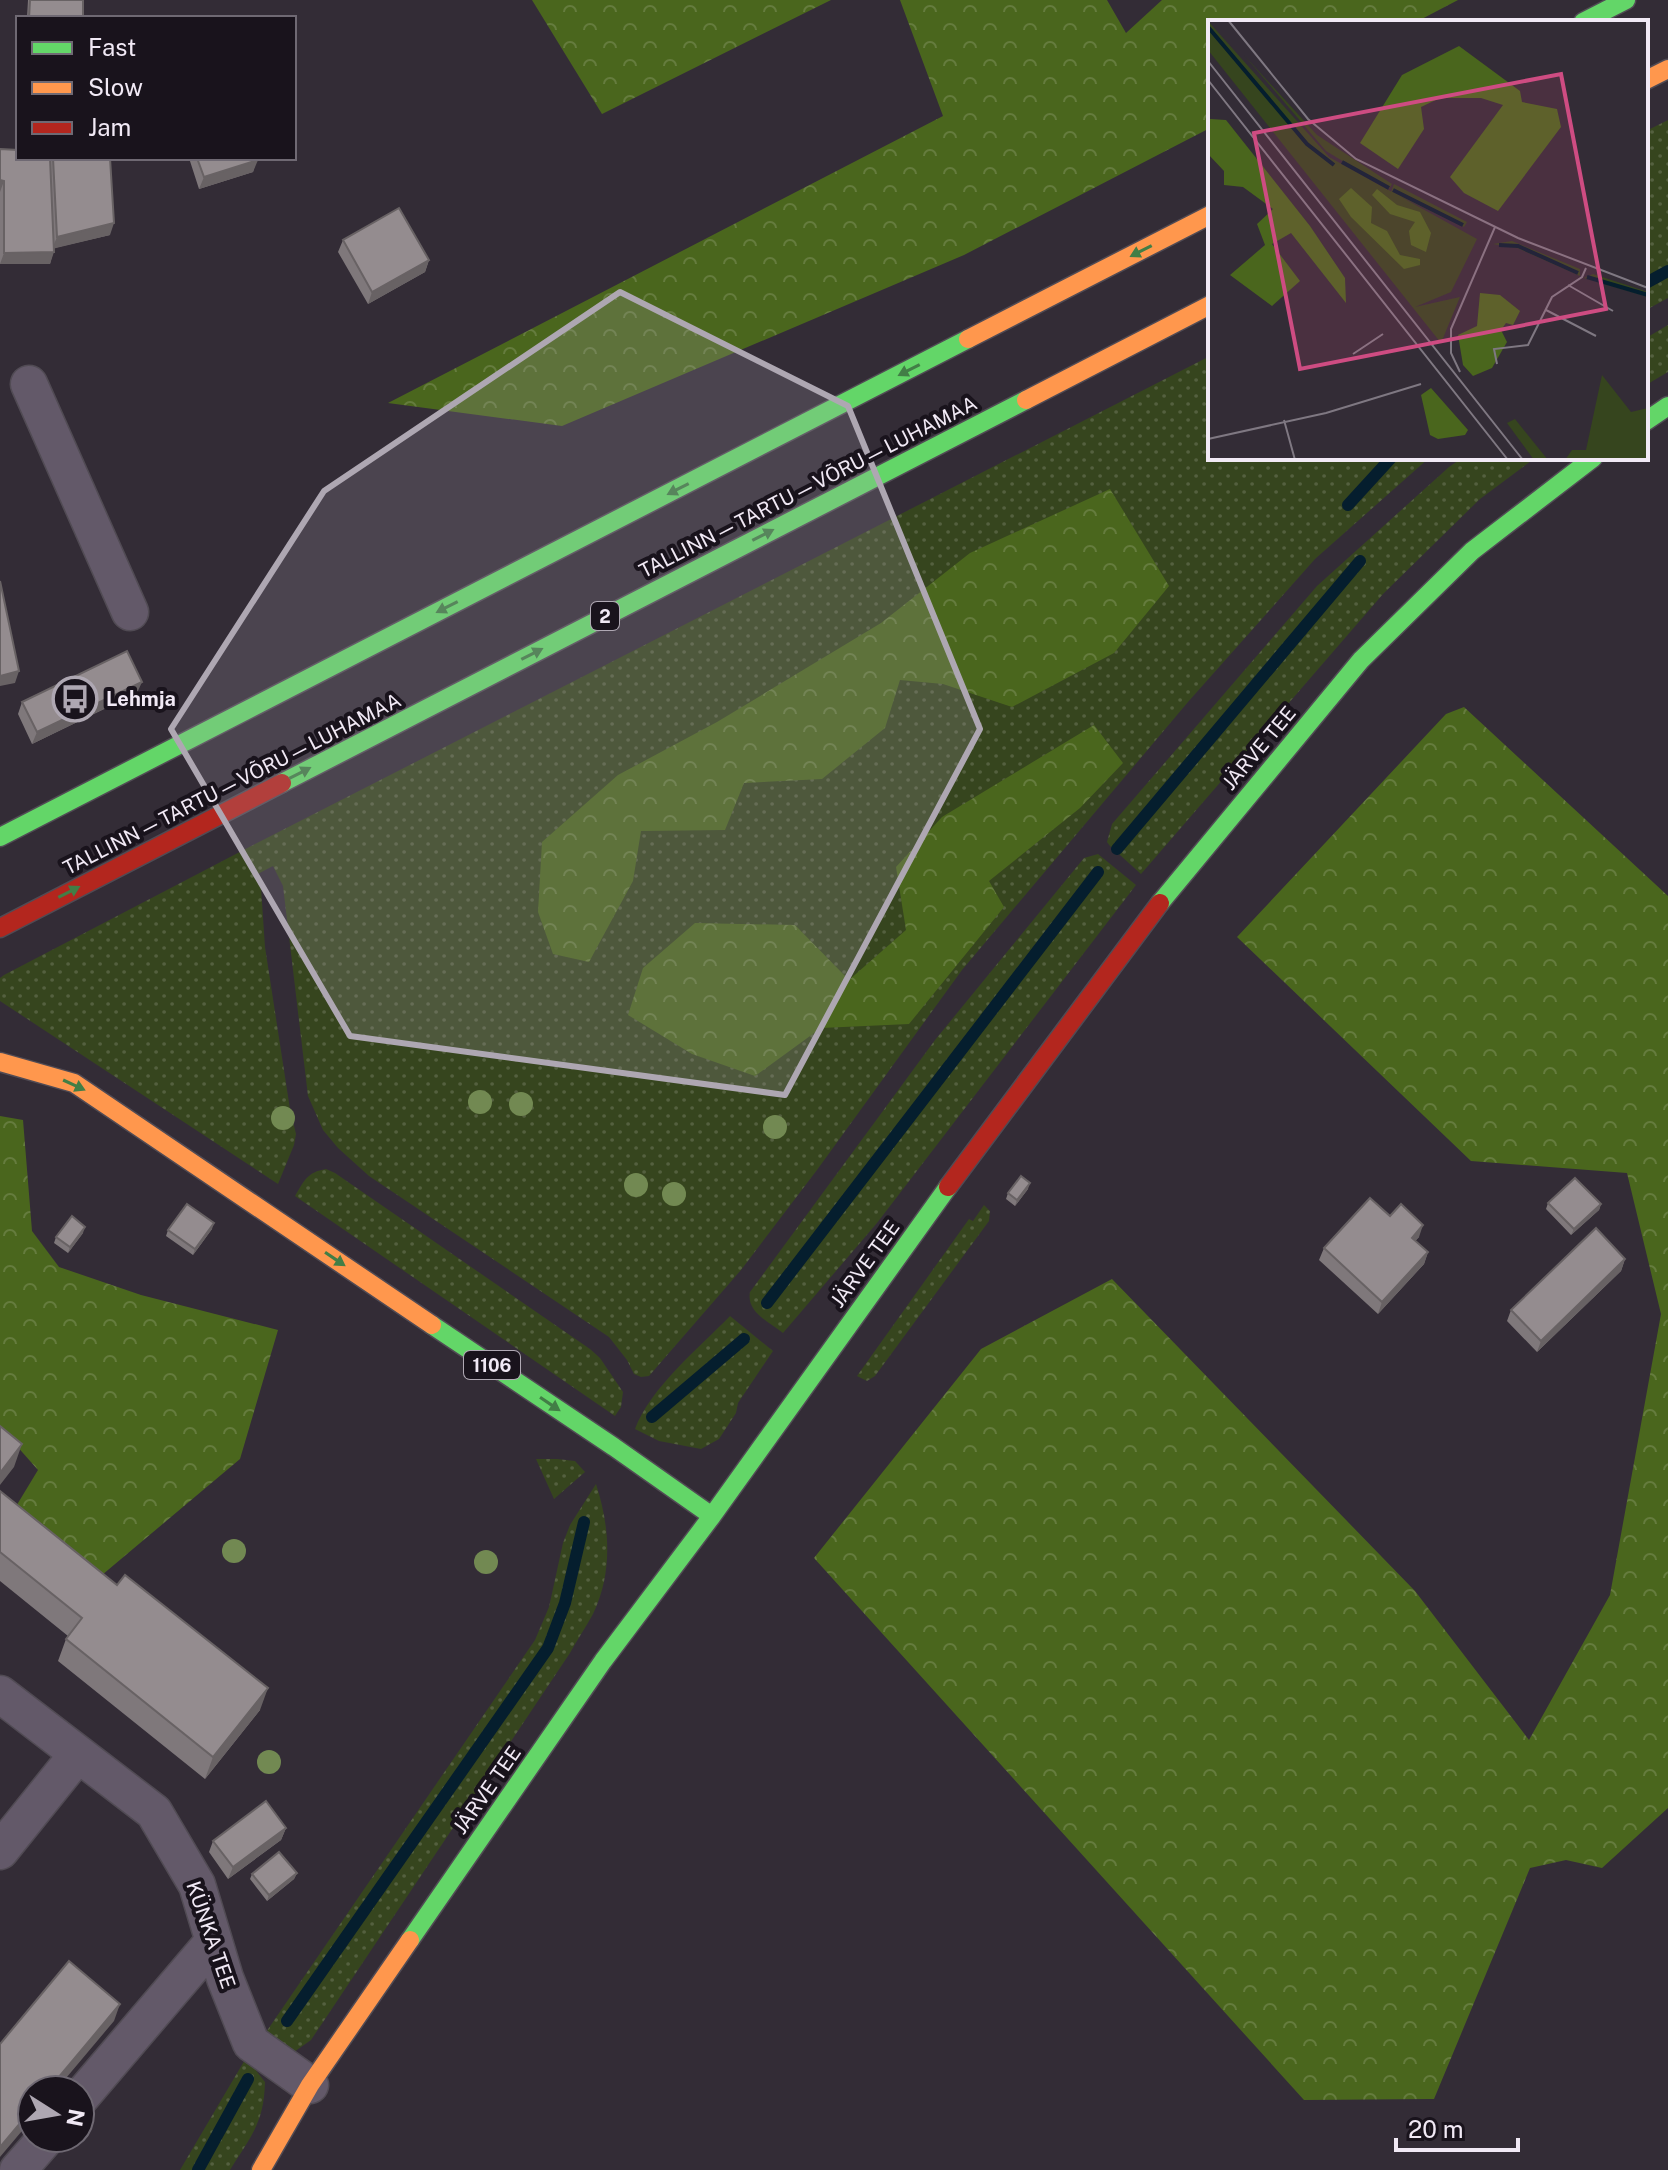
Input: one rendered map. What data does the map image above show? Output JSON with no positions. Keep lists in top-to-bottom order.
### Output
{
  "streets": {
    "main road": [
      "TALLINN — TARTU — VÕRU — LUHAMAA",
      "2",
      "JÄRVE TEE",
      "1106"
    ],
    "street": ["KÜNKA TEE"]
  },
  "crossings": [
    ["JÄRVE TEE", "1106"],
    ["JÄRVE TEE", "KÜNKA TEE"]
  ],
  "places": {
    "bus stop": ["Lehmja"]
  },
  "legend": ["Fast", "Slow", "Jam"],
  "scale_bar": "20 m",
  "north": "right"
}
